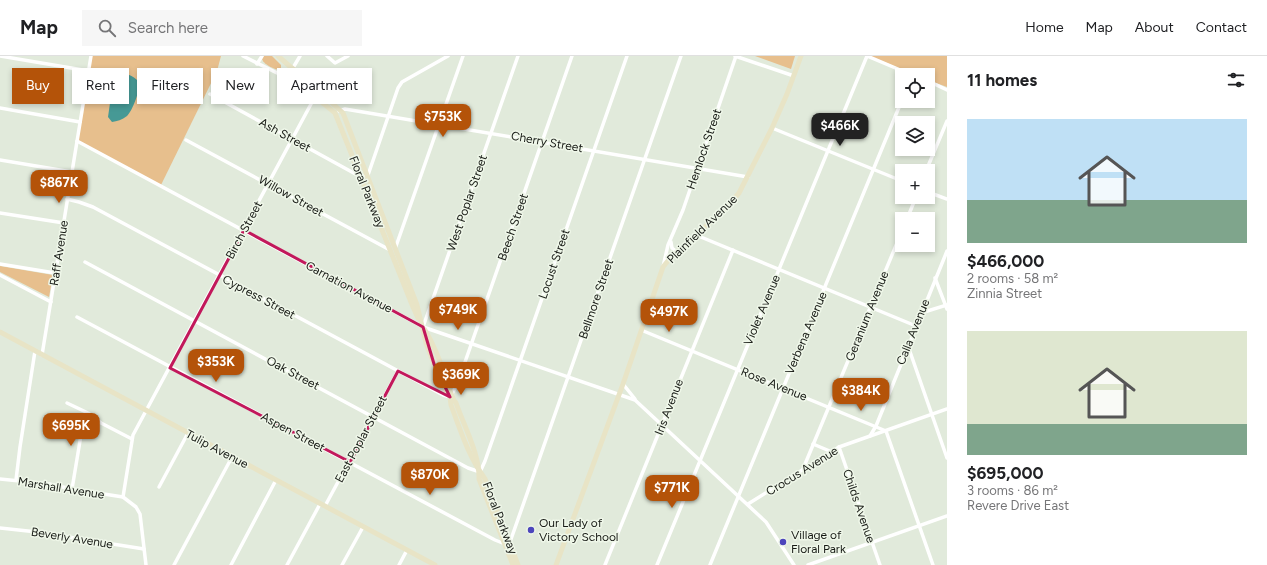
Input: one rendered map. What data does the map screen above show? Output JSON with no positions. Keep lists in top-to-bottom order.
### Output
{
  "streets": {
    "main road": ["Floral Parkway", "Plainfield Avenue", "Tulip Avenue"],
    "street": [
      "Ash Street",
      "Cherry Street",
      "Hemlock Street",
      "Willow Street",
      "West Poplar Street",
      "Beech Street",
      "Birch Street",
      "Raff Avenue",
      "Locust Street",
      "Carnation Avenue",
      "Cypress Street",
      "Bellmore Street",
      "Violet Avenue",
      "Geranium Avenue",
      "Calla Avenue",
      "Verbena Avenue",
      "Oak Street",
      "Rose Avenue",
      "Iris Avenue",
      "Aspen Street",
      "East Poplar Street",
      "Crocus Avenue",
      "Marshall Avenue",
      "Childs Avenue",
      "Beverly Avenue"
    ]
  },
  "crossings": [
    ["Ash Street", "Floral Parkway"],
    ["Ash Street", "Birch Street"],
    ["Cherry Street", "Hemlock Street"],
    ["Cherry Street", "Floral Parkway"],
    ["Cherry Street", "West Poplar Street"],
    ["Cherry Street", "Beech Street"],
    ["Cherry Street", "Plainfield Avenue"],
    ["Cherry Street", "Locust Street"],
    ["Cherry Street", "Bellmore Street"],
    ["Hemlock Street", "Plainfield Avenue"],
    ["Floral Parkway", "Willow Street"],
    ["Floral Parkway", "West Poplar Street"],
    ["Floral Parkway", "Beech Street"],
    ["Floral Parkway", "Locust Street"],
    ["Floral Parkway", "Carnation Avenue"],
    ["Floral Parkway", "Cypress Street"],
    ["Floral Parkway", "Bellmore Street"],
    ["Floral Parkway", "Oak Street"],
    ["Floral Parkway", "Aspen Street"],
    ["Willow Street", "Birch Street"],
    ["West Poplar Street", "Carnation Avenue"],
    ["Beech Street", "Carnation Avenue"],
    ["Beech Street", "Cypress Street"],
    ["Plainfield Avenue", "Carnation Avenue"],
    ["Plainfield Avenue", "Rose Avenue"],
    ["Birch Street", "Carnation Avenue"],
    ["Birch Street", "Cypress Street"],
    ["Birch Street", "Oak Street"],
    ["Birch Street", "Aspen Street"],
    ["Birch Street", "Tulip Avenue"],
    ["Birch Street", "Marshall Avenue"],
    ["Raff Avenue", "Carnation Avenue"],
    ["Raff Avenue", "Cypress Street"],
    ["Raff Avenue", "Tulip Avenue"],
    ["Locust Street", "Carnation Avenue"],
    ["Locust Street", "Oak Street"],
    ["Carnation Avenue", "Bellmore Street"],
    ["Carnation Avenue", "Violet Avenue"],
    ["Carnation Avenue", "Verbena Avenue"],
    ["Carnation Avenue", "Iris Avenue"],
    ["Carnation Avenue", "Crocus Avenue"],
    ["Cypress Street", "East Poplar Street"],
    ["Bellmore Street", "Aspen Street"],
    ["Violet Avenue", "Rose Avenue"],
    ["Geranium Avenue", "Rose Avenue"],
    ["Geranium Avenue", "Crocus Avenue"],
    ["Calla Avenue", "Rose Avenue"],
    ["Calla Avenue", "Crocus Avenue"],
    ["Verbena Avenue", "Rose Avenue"],
    ["Oak Street", "East Poplar Street"],
    ["Rose Avenue", "Iris Avenue"],
    ["Rose Avenue", "Crocus Avenue"],
    ["Aspen Street", "East Poplar Street"],
    ["East Poplar Street", "Tulip Avenue"],
    ["Crocus Avenue", "Childs Avenue"]
  ],
  "places": ["Our Lady of Victory School", "Village of Floral Park"],
  "page": {
    "header": "Map",
    "search": "Search here",
    "nav": [
      "Home",
      "Map",
      "About",
      "Contact"
    ],
    "heading": "11 homes",
    "map_buttons": ["+", "−"],
    "chip": [
      "Buy",
      "Rent",
      "Filters",
      "New",
      "Apartment"
    ],
    "price": [
      "$753K",
      "$466K",
      "$867K",
      "$749K",
      "$497K",
      "$353K",
      "$369K",
      "$384K",
      "$695K",
      "$870K",
      "$771K"
    ],
    "list": [
      {
        "name": "$466,000",
        "note": "2 rooms · 58 m² · Zinnia Street"
      },
      {
        "name": "$695,000",
        "note": "3 rooms · 86 m² · Revere Drive East"
      }
    ]
  }
}
